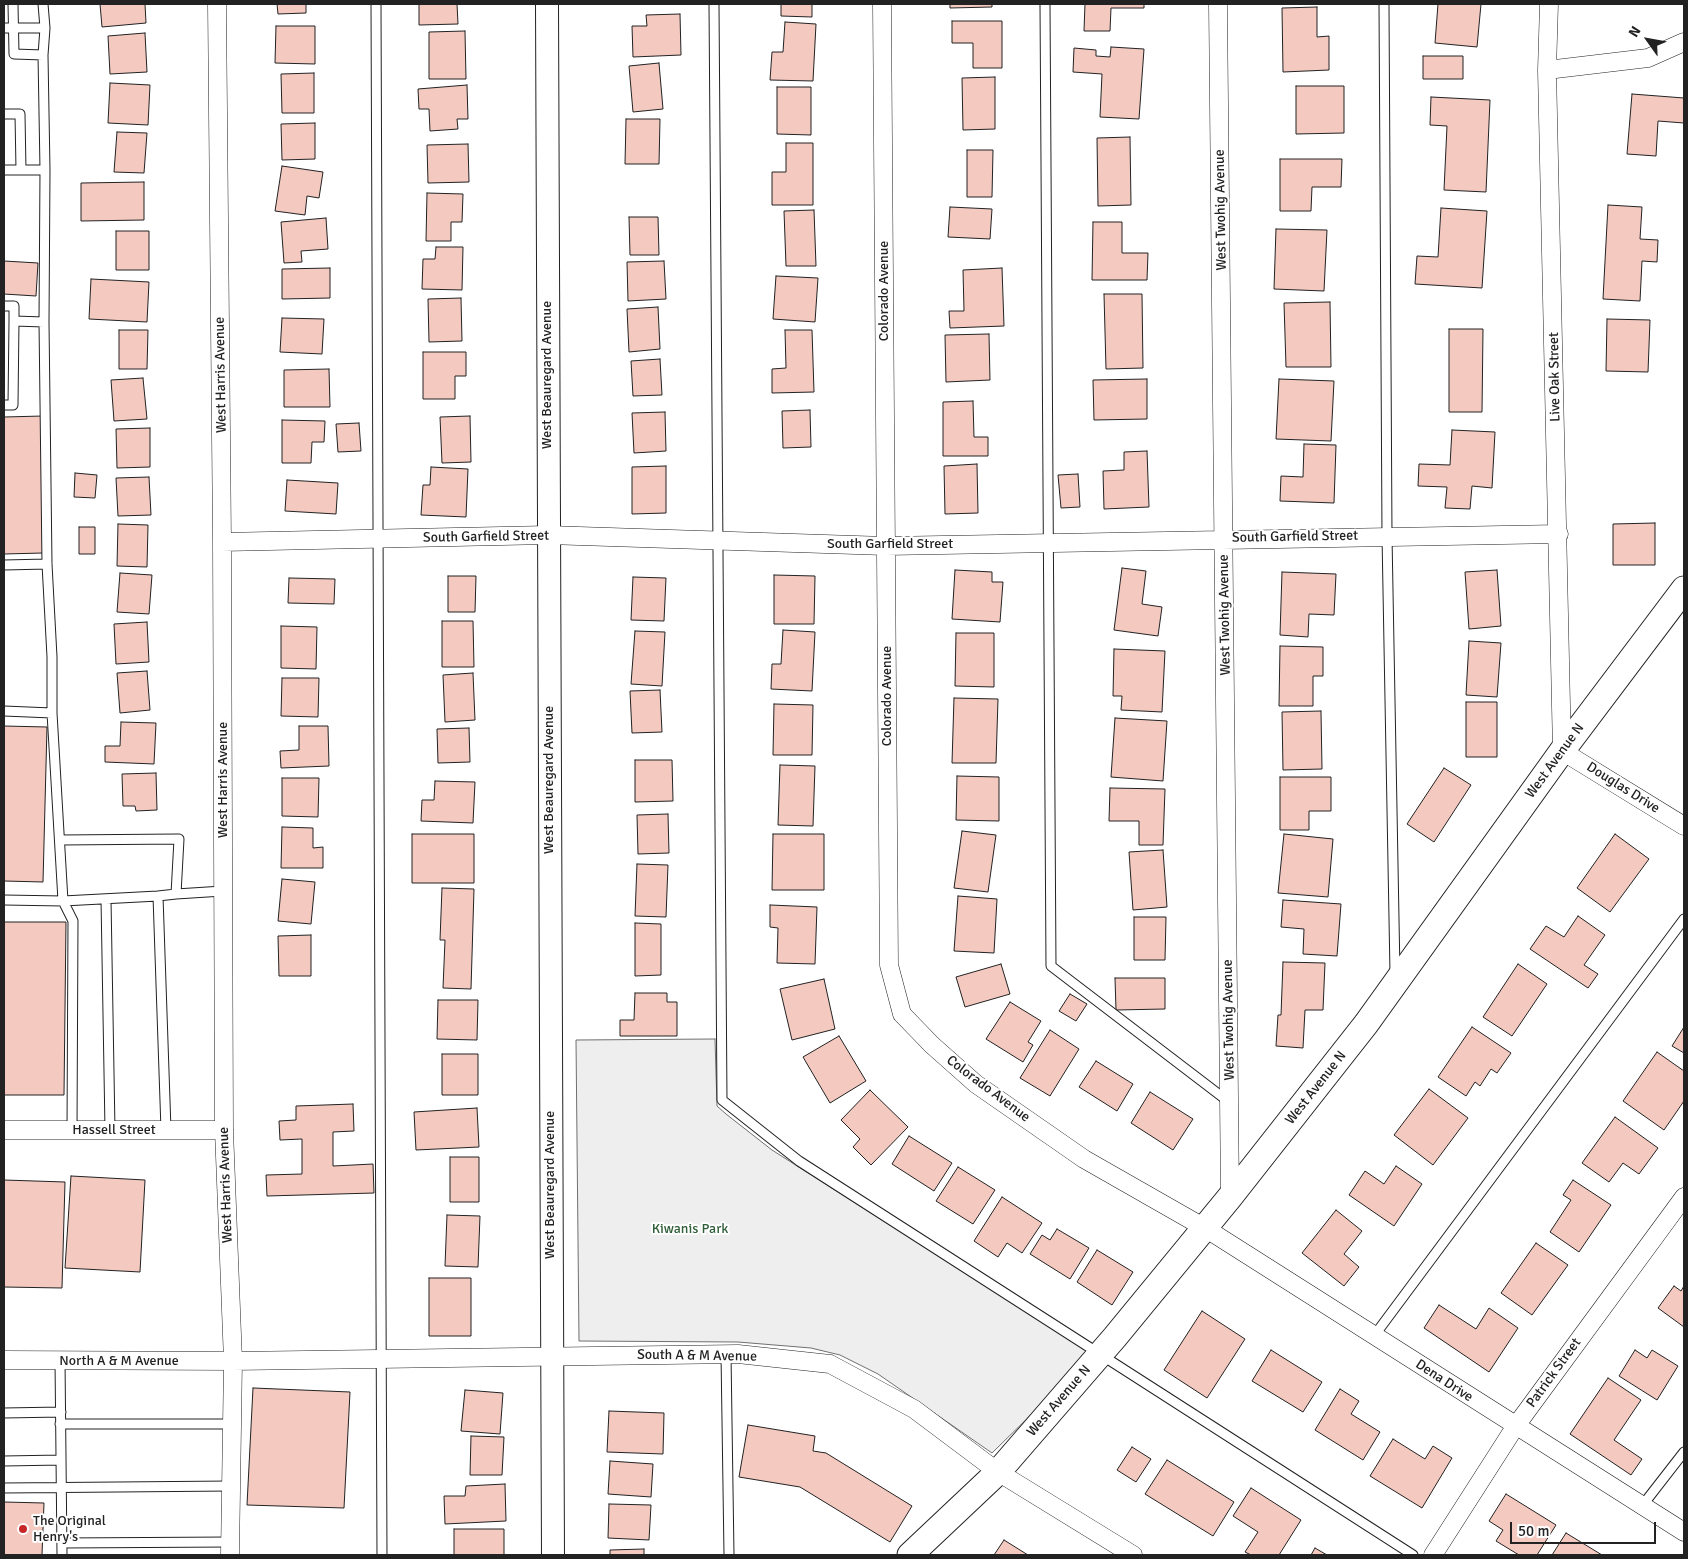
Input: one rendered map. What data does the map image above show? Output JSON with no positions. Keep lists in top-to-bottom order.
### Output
{
  "streets": {
    "main road": ["West Avenue N"],
    "street": [
      "West Twohig Avenue",
      "Colorado Avenue",
      "West Harris Avenue",
      "West Beauregard Avenue",
      "Live Oak Street",
      "South Garfield Street",
      "Douglas Drive",
      "Hassell Street",
      "South A & M Avenue",
      "North A & M Avenue",
      "Patrick Street",
      "Dena Drive"
    ]
  },
  "crossings": [
    ["West Twohig Avenue", "South Garfield Street"],
    ["West Twohig Avenue", "West Avenue N"],
    ["Colorado Avenue", "South Garfield Street"],
    ["Colorado Avenue", "West Avenue N"],
    ["Colorado Avenue", "Dena Drive"],
    ["West Harris Avenue", "South Garfield Street"],
    ["West Harris Avenue", "Hassell Street"],
    ["West Harris Avenue", "South A & M Avenue"],
    ["West Harris Avenue", "North A & M Avenue"],
    ["West Beauregard Avenue", "South Garfield Street"],
    ["West Beauregard Avenue", "South A & M Avenue"],
    ["Live Oak Street", "South Garfield Street"],
    ["Live Oak Street", "West Avenue N"],
    ["Live Oak Street", "Douglas Drive"],
    ["West Avenue N", "Douglas Drive"],
    ["West Avenue N", "South A & M Avenue"],
    ["West Avenue N", "Dena Drive"],
    ["South A & M Avenue", "North A & M Avenue"],
    ["Patrick Street", "Dena Drive"]
  ],
  "parks": ["Kiwanis Park"],
  "places": ["The Original Henry's"],
  "scale_bar": "50 m",
  "north": "top left"
}
